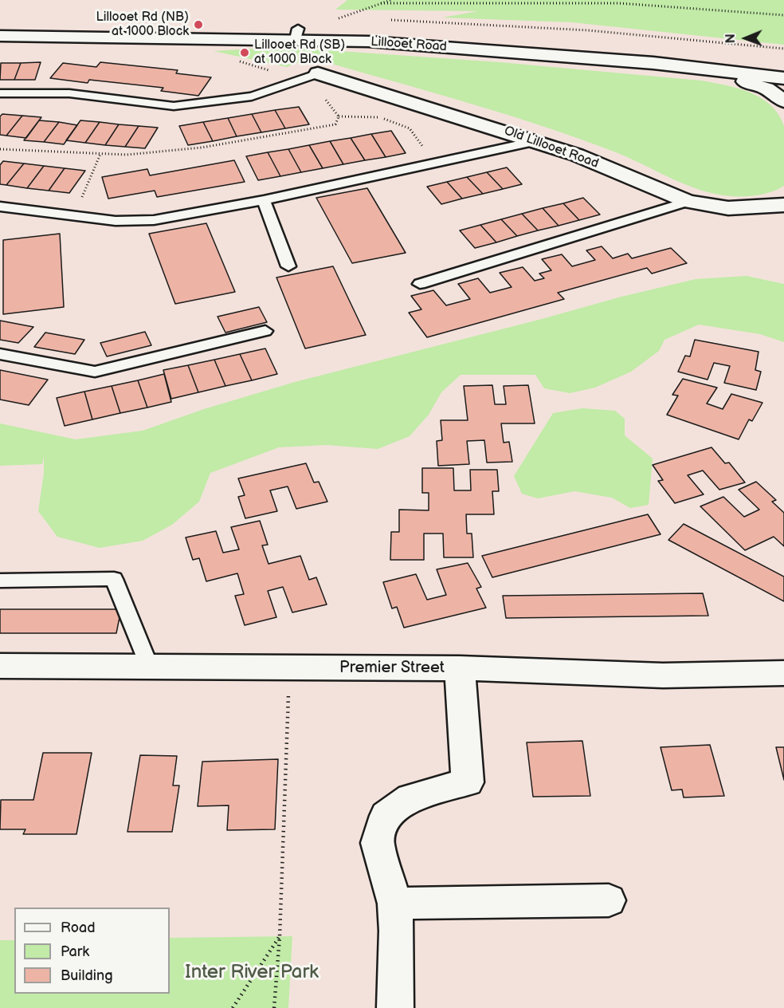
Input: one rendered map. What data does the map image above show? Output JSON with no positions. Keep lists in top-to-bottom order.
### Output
{
  "streets": {
    "street": ["Lillooet Road", "Old Lillooet Road", "Premier Street"]
  },
  "parks": ["Inter River Park"],
  "places": ["Lillooet Rd (NB) at 1000 Block", "Lillooet Rd (SB) at 1000 Block"],
  "legend": ["Road", "Park", "Building"],
  "north": "left"
}
